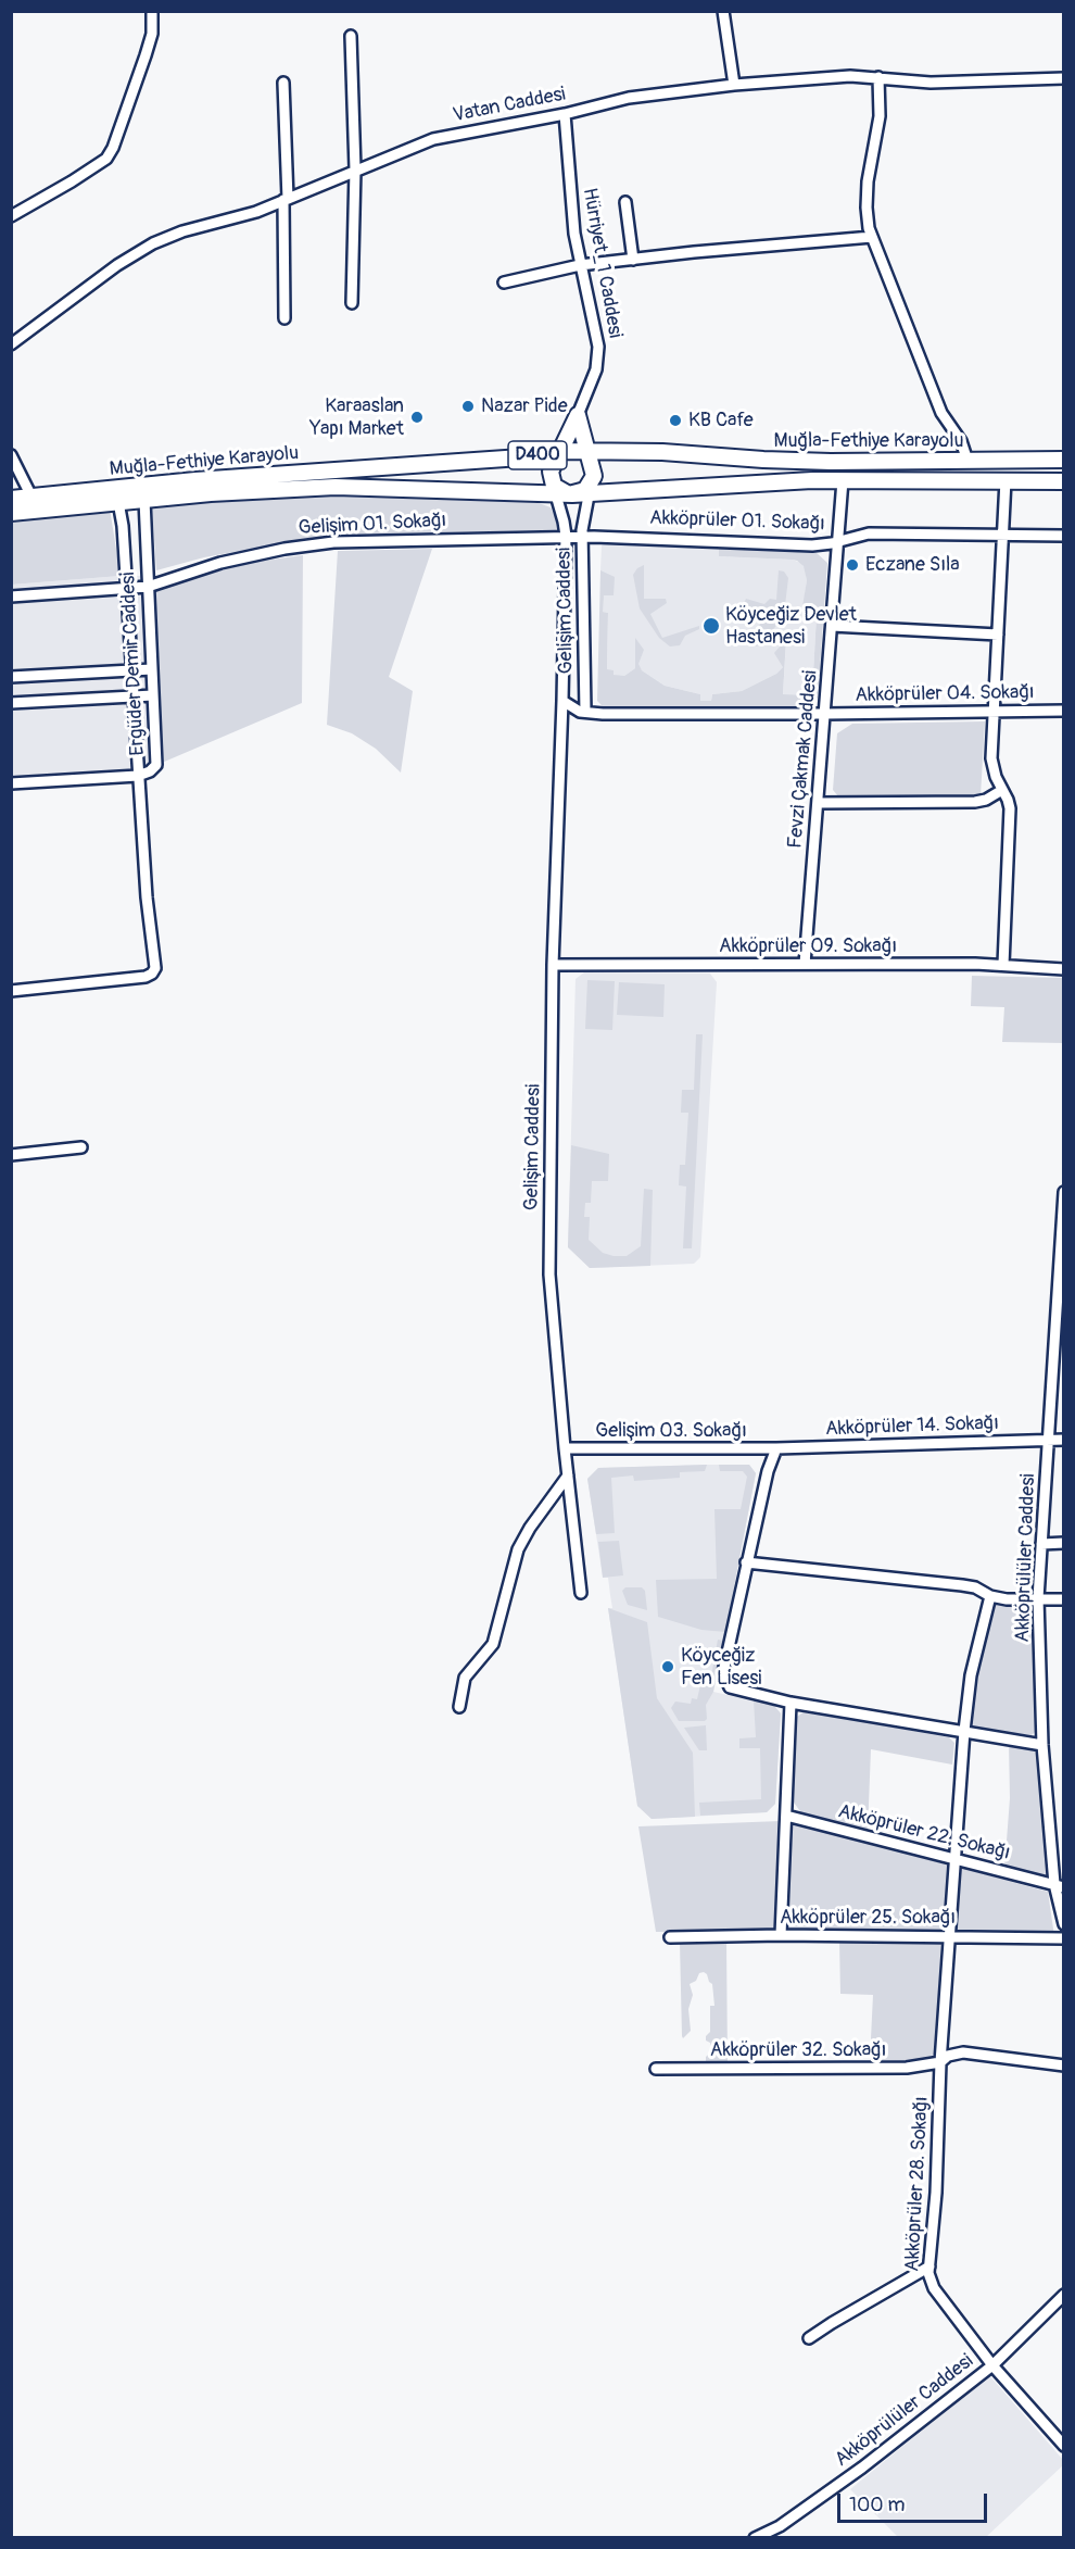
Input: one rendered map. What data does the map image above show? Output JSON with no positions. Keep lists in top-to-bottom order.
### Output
{
  "streets": {
    "highway": ["Muğla-Fethiye Karayolu", "D400"],
    "street": [
      "Vatan Caddesi",
      "Hürriyet_1 Caddesi",
      "Akköprüler 01. Sokağı",
      "Gelişim 01. Sokağı",
      "Gelişim Caddesi",
      "Ergüder Demir Caddesi",
      "Akköprüler 04. Sokağı",
      "Fevzi Çakmak Caddesi",
      "Akköprüler 09. Sokağı",
      "Akköprüler 14. Sokağı",
      "Gelişim 03. Sokağı",
      "Akköprülüler Caddesi",
      "Akköprüler 22. Sokağı",
      "Akköprüler 25. Sokağı",
      "Akköprüler 32. Sokağı",
      "Akköprüler 28. Sokağı"
    ]
  },
  "crossings": [
    ["Vatan Caddesi", "Hürriyet_1 Caddesi"],
    ["Muğla-Fethiye Karayolu", "Gelişim Caddesi"],
    ["Muğla-Fethiye Karayolu", "Ergüder Demir Caddesi"],
    ["Muğla-Fethiye Karayolu", "Fevzi Çakmak Caddesi"],
    ["Akköprüler 01. Sokağı", "Gelişim 01. Sokağı"],
    ["Akköprüler 01. Sokağı", "Gelişim Caddesi"],
    ["Akköprüler 01. Sokağı", "Fevzi Çakmak Caddesi"],
    ["Gelişim 01. Sokağı", "Gelişim Caddesi"],
    ["Gelişim 01. Sokağı", "Ergüder Demir Caddesi"],
    ["Gelişim Caddesi", "Akköprüler 04. Sokağı"],
    ["Gelişim Caddesi", "Akköprüler 09. Sokağı"],
    ["Gelişim Caddesi", "Gelişim 03. Sokağı"],
    ["Akköprüler 04. Sokağı", "Fevzi Çakmak Caddesi"],
    ["Fevzi Çakmak Caddesi", "Akköprüler 09. Sokağı"],
    ["Akköprüler 14. Sokağı", "Gelişim 03. Sokağı"],
    ["Akköprüler 14. Sokağı", "Akköprülüler Caddesi"],
    ["Akköprülüler Caddesi", "Akköprüler 22. Sokağı"],
    ["Akköprülüler Caddesi", "Akköprüler 28. Sokağı"],
    ["Akköprüler 22. Sokağı", "Akköprüler 28. Sokağı"],
    ["Akköprüler 25. Sokağı", "Akköprüler 28. Sokağı"],
    ["Akköprüler 32. Sokağı", "Akköprüler 28. Sokağı"]
  ],
  "places": [
    "Nazar Pide",
    "Karaaslan Yapı Market",
    "KB Cafe",
    "Eczane Sıla",
    "Köyceğiz Devlet Hastanesi",
    "Köyceğiz Fen Lisesi"
  ],
  "scale_bar": "100 m"
}
